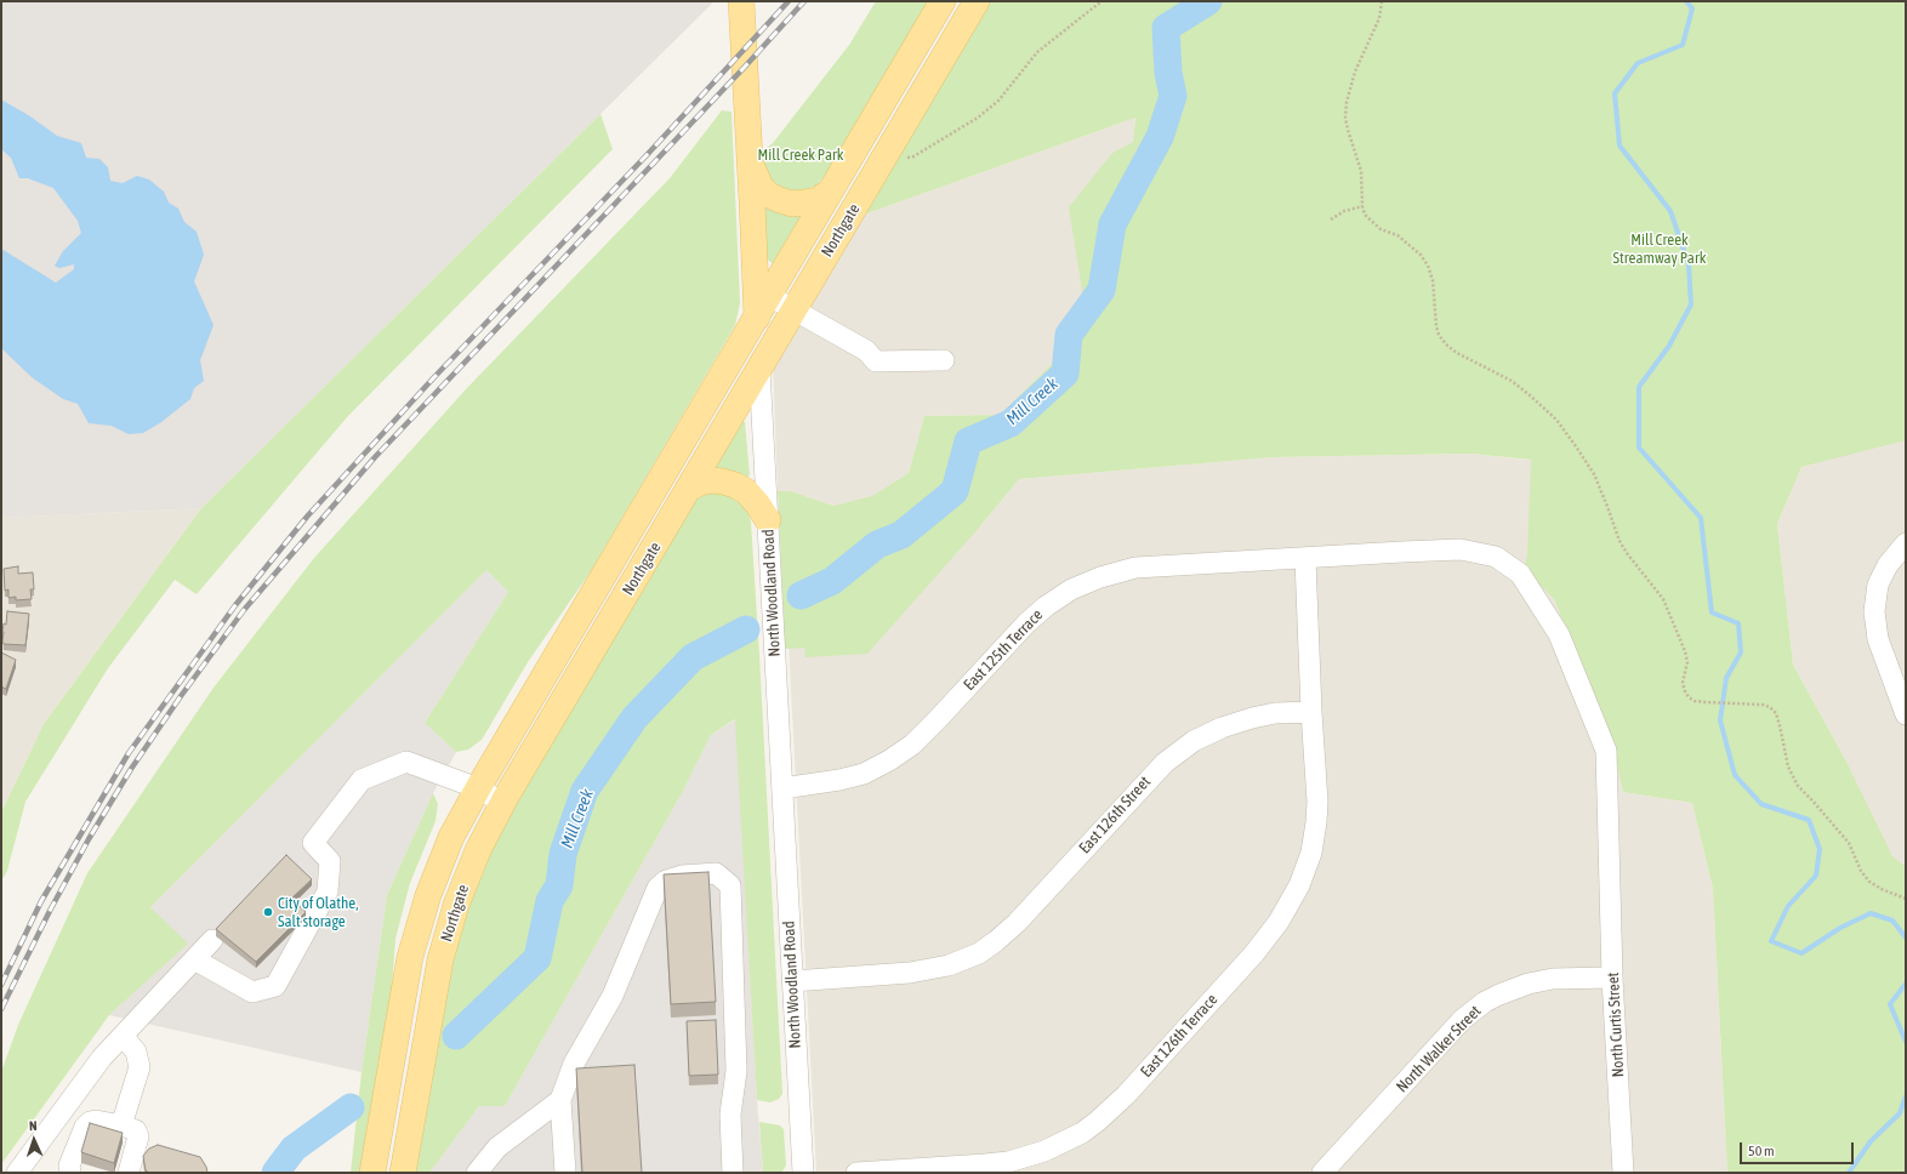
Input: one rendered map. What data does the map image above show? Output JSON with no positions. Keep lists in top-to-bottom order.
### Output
{
  "streets": {
    "main road": ["Northgate", "North Woodland Road"],
    "street": [
      "East 125th Terrace",
      "East 126th Street",
      "North Curtis Street",
      "East 126th Terrace",
      "North Walker Street"
    ]
  },
  "crossings": [
    ["Northgate", "North Woodland Road"],
    ["North Woodland Road", "East 125th Terrace"],
    ["North Woodland Road", "East 126th Street"],
    ["East 125th Terrace", "North Curtis Street"],
    ["East 126th Street", "East 126th Terrace"],
    ["North Curtis Street", "North Walker Street"]
  ],
  "water": ["Mill Creek"],
  "parks": ["Mill Creek Park", "Mill Creek Streamway Park"],
  "places": ["City of Olathe, Salt storage"],
  "scale_bar": "50 m",
  "north": "top"
}
